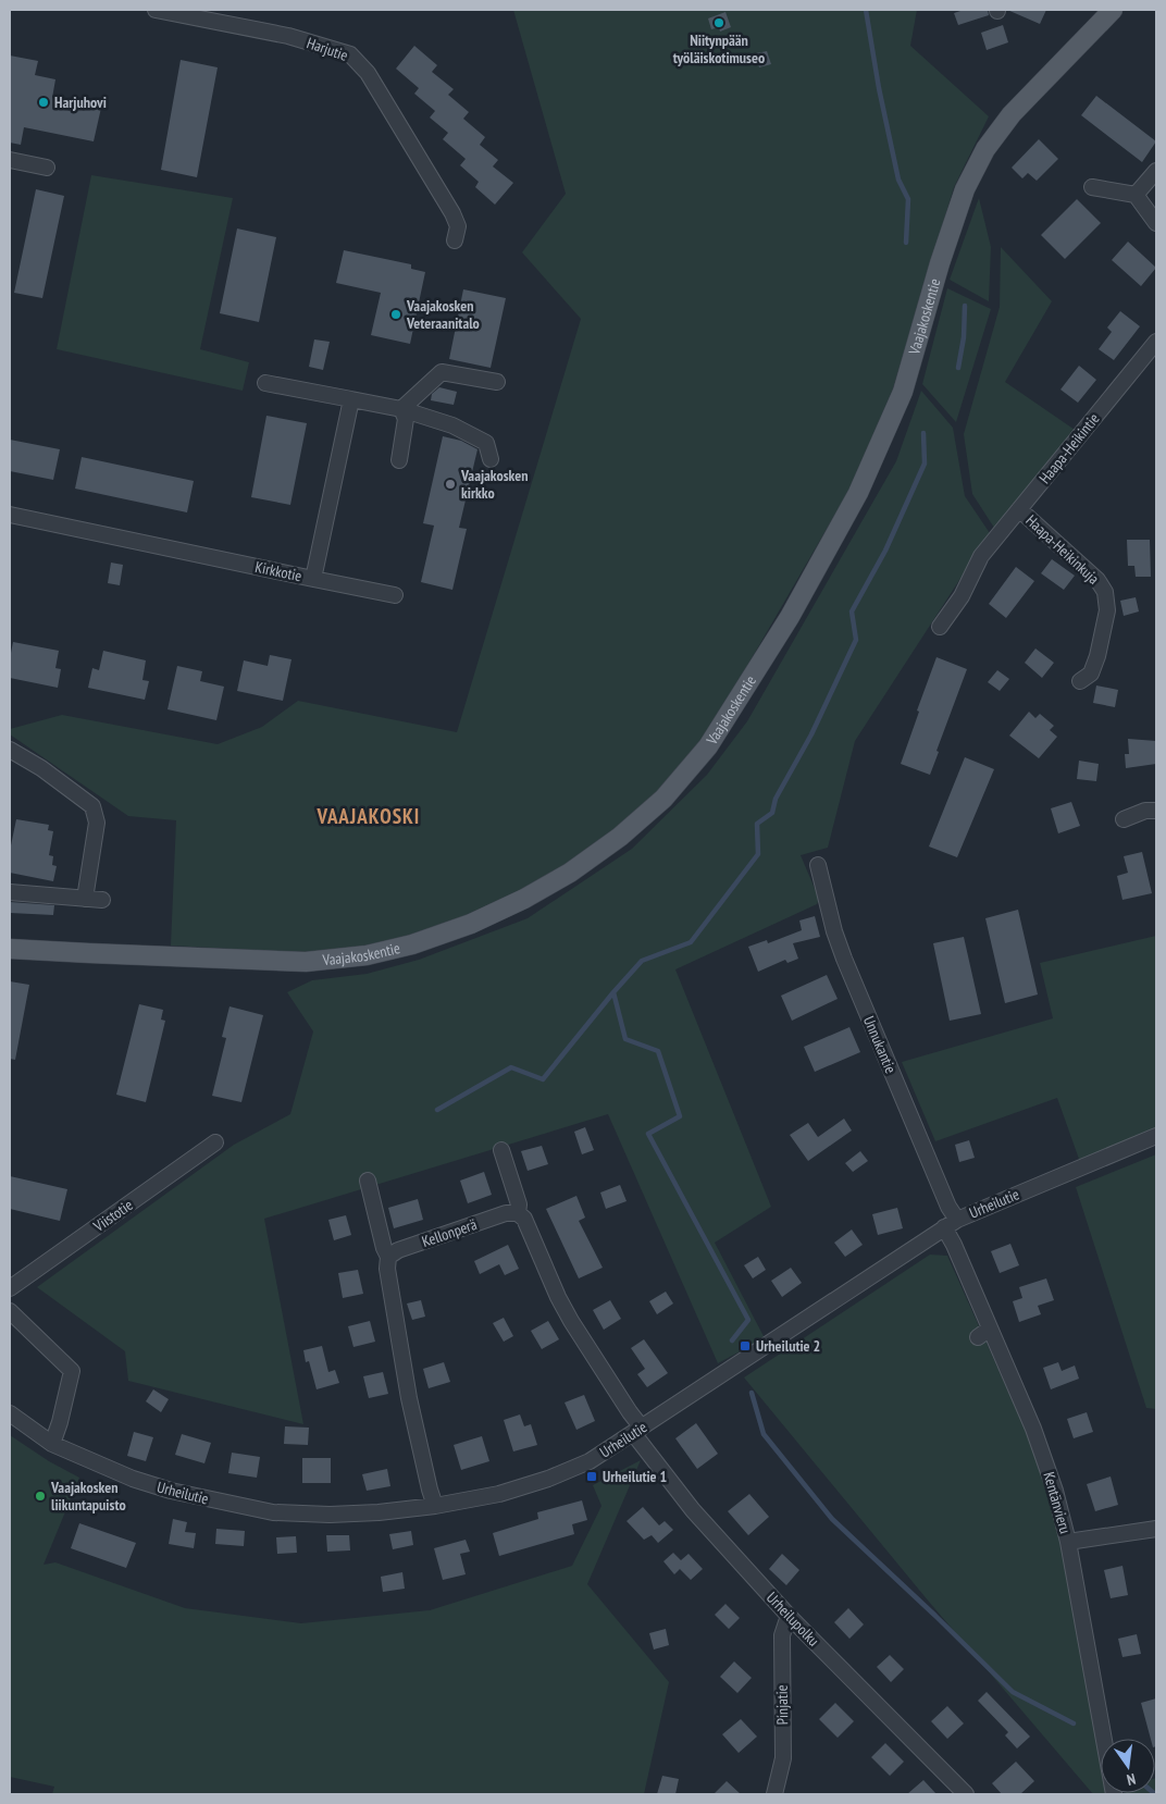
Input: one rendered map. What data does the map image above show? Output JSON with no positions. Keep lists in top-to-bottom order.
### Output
{
  "streets": {
    "main road": ["Vaajakoskentie"],
    "street": [
      "Harjutie",
      "Haapa-Heikintie",
      "Haapa-Heikinkuja",
      "Kirkkotie",
      "Unnukantie",
      "Urheilutie",
      "Viistotie",
      "Kellonperä",
      "Kentänvieru",
      "Urheilupolku",
      "Pinjatie"
    ]
  },
  "crossings": [
    ["Haapa-Heikintie", "Haapa-Heikinkuja"],
    ["Unnukantie", "Urheilutie"],
    ["Urheilutie", "Kentänvieru"],
    ["Urheilutie", "Urheilupolku"],
    ["Urheilupolku", "Pinjatie"]
  ],
  "districts": ["VAAJAKOSKI"],
  "places": {
    "other": [
      "Niitynpään työläiskotimuseo",
      "Harjuhovi",
      "Vaajakosken Veteraanitalo",
      "Vaajakosken kirkko",
      "Vaajakosken liikuntapuisto"
    ],
    "transit": ["Urheilutie 2", "Urheilutie 1"]
  },
  "north": "bottom"
}
